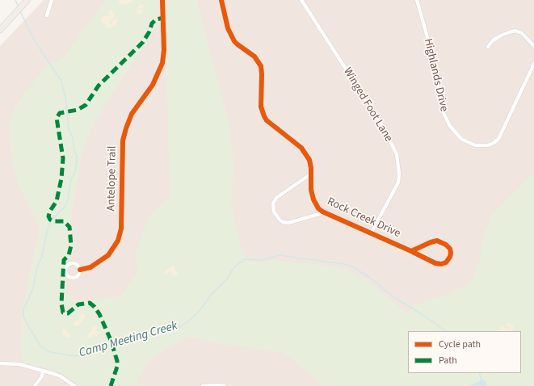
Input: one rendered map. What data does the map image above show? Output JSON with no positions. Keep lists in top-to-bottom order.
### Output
{
  "streets": {
    "street": [
      "Highlands Drive",
      "Winged Foot Lane",
      "Antelope Trail",
      "Rock Creek Drive"
    ]
  },
  "crossings": [
    ["Winged Foot Lane", "Rock Creek Drive"]
  ],
  "water": ["Camp Meeting Creek"],
  "legend": ["Cycle path", "Path"]
}
